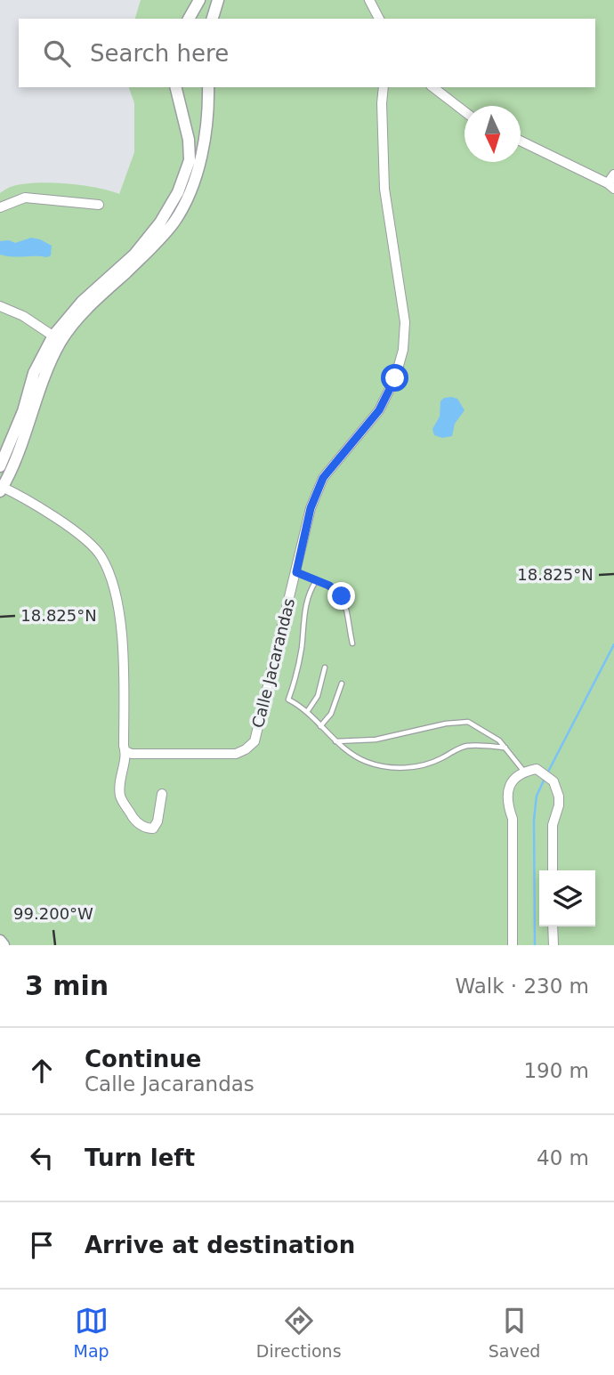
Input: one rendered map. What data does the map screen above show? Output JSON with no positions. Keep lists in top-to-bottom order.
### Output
{
  "streets": {
    "street": ["Calle Jacarandas"]
  },
  "north": "bottom",
  "page": {
    "search": "Search here",
    "heading": ["3 min", "Walk · 230 m"],
    "list": [
      ["Continue", "Calle Jacarandas", "190 m"],
      ["Turn left", "40 m"],
      "Arrive at destination"
    ],
    "nav": ["Map", "Directions", "Saved"]
  },
  "coordinates": ["18.825°N", "99.200°W"]
}
